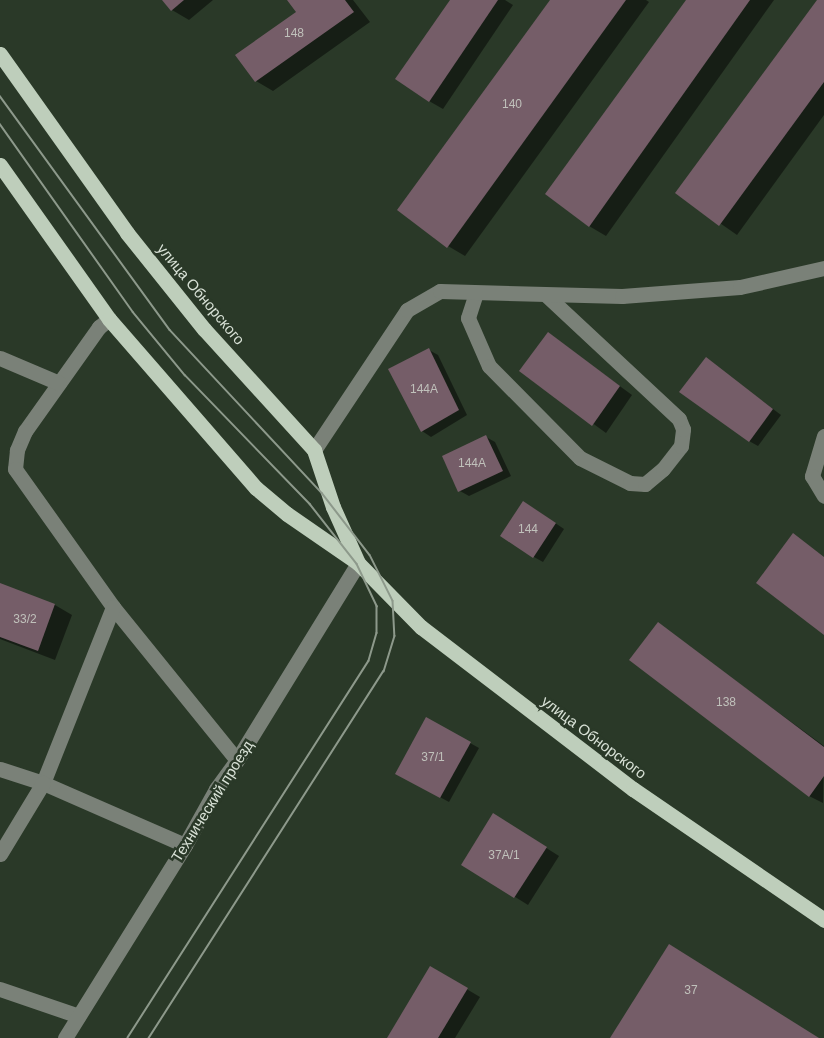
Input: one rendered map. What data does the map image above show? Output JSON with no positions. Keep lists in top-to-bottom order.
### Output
{
  "streets": {
    "main road": ["улица Обнорского"],
    "street": ["Технический проезд"]
  },
  "crossings": [
    ["улица Обнорского", "Технический проезд"]
  ],
  "house_numbers": [
    "148",
    "140",
    "144А",
    "144А",
    "144",
    "33/2",
    "138",
    "37/1",
    "37А/1",
    "37"
  ]
}
